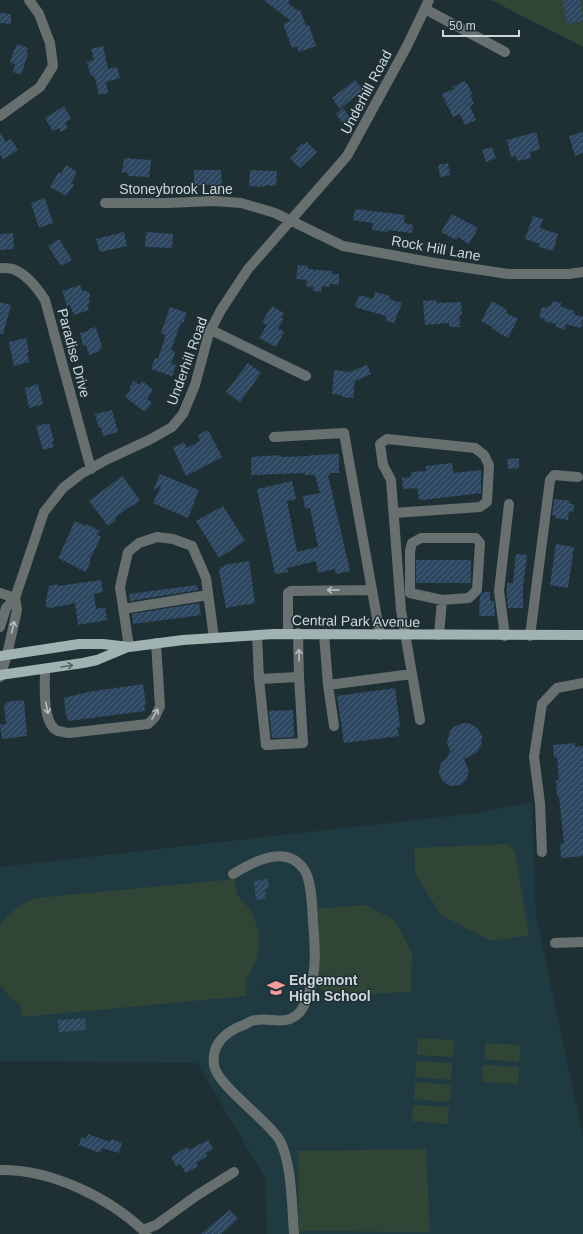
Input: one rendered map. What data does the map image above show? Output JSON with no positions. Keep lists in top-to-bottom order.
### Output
{
  "streets": {
    "main road": ["Central Park Avenue"],
    "street": [
      "Underhill Road",
      "Stoneybrook Lane",
      "Rock Hill Lane",
      "Paradise Drive"
    ]
  },
  "crossings": [
    ["Underhill Road", "Stoneybrook Lane"],
    ["Underhill Road", "Rock Hill Lane"],
    ["Underhill Road", "Paradise Drive"],
    ["Underhill Road", "Central Park Avenue"],
    ["Stoneybrook Lane", "Rock Hill Lane"]
  ],
  "places": {
    "school or university": ["Edgemont High School"]
  },
  "scale_bar": "50 m"
}
